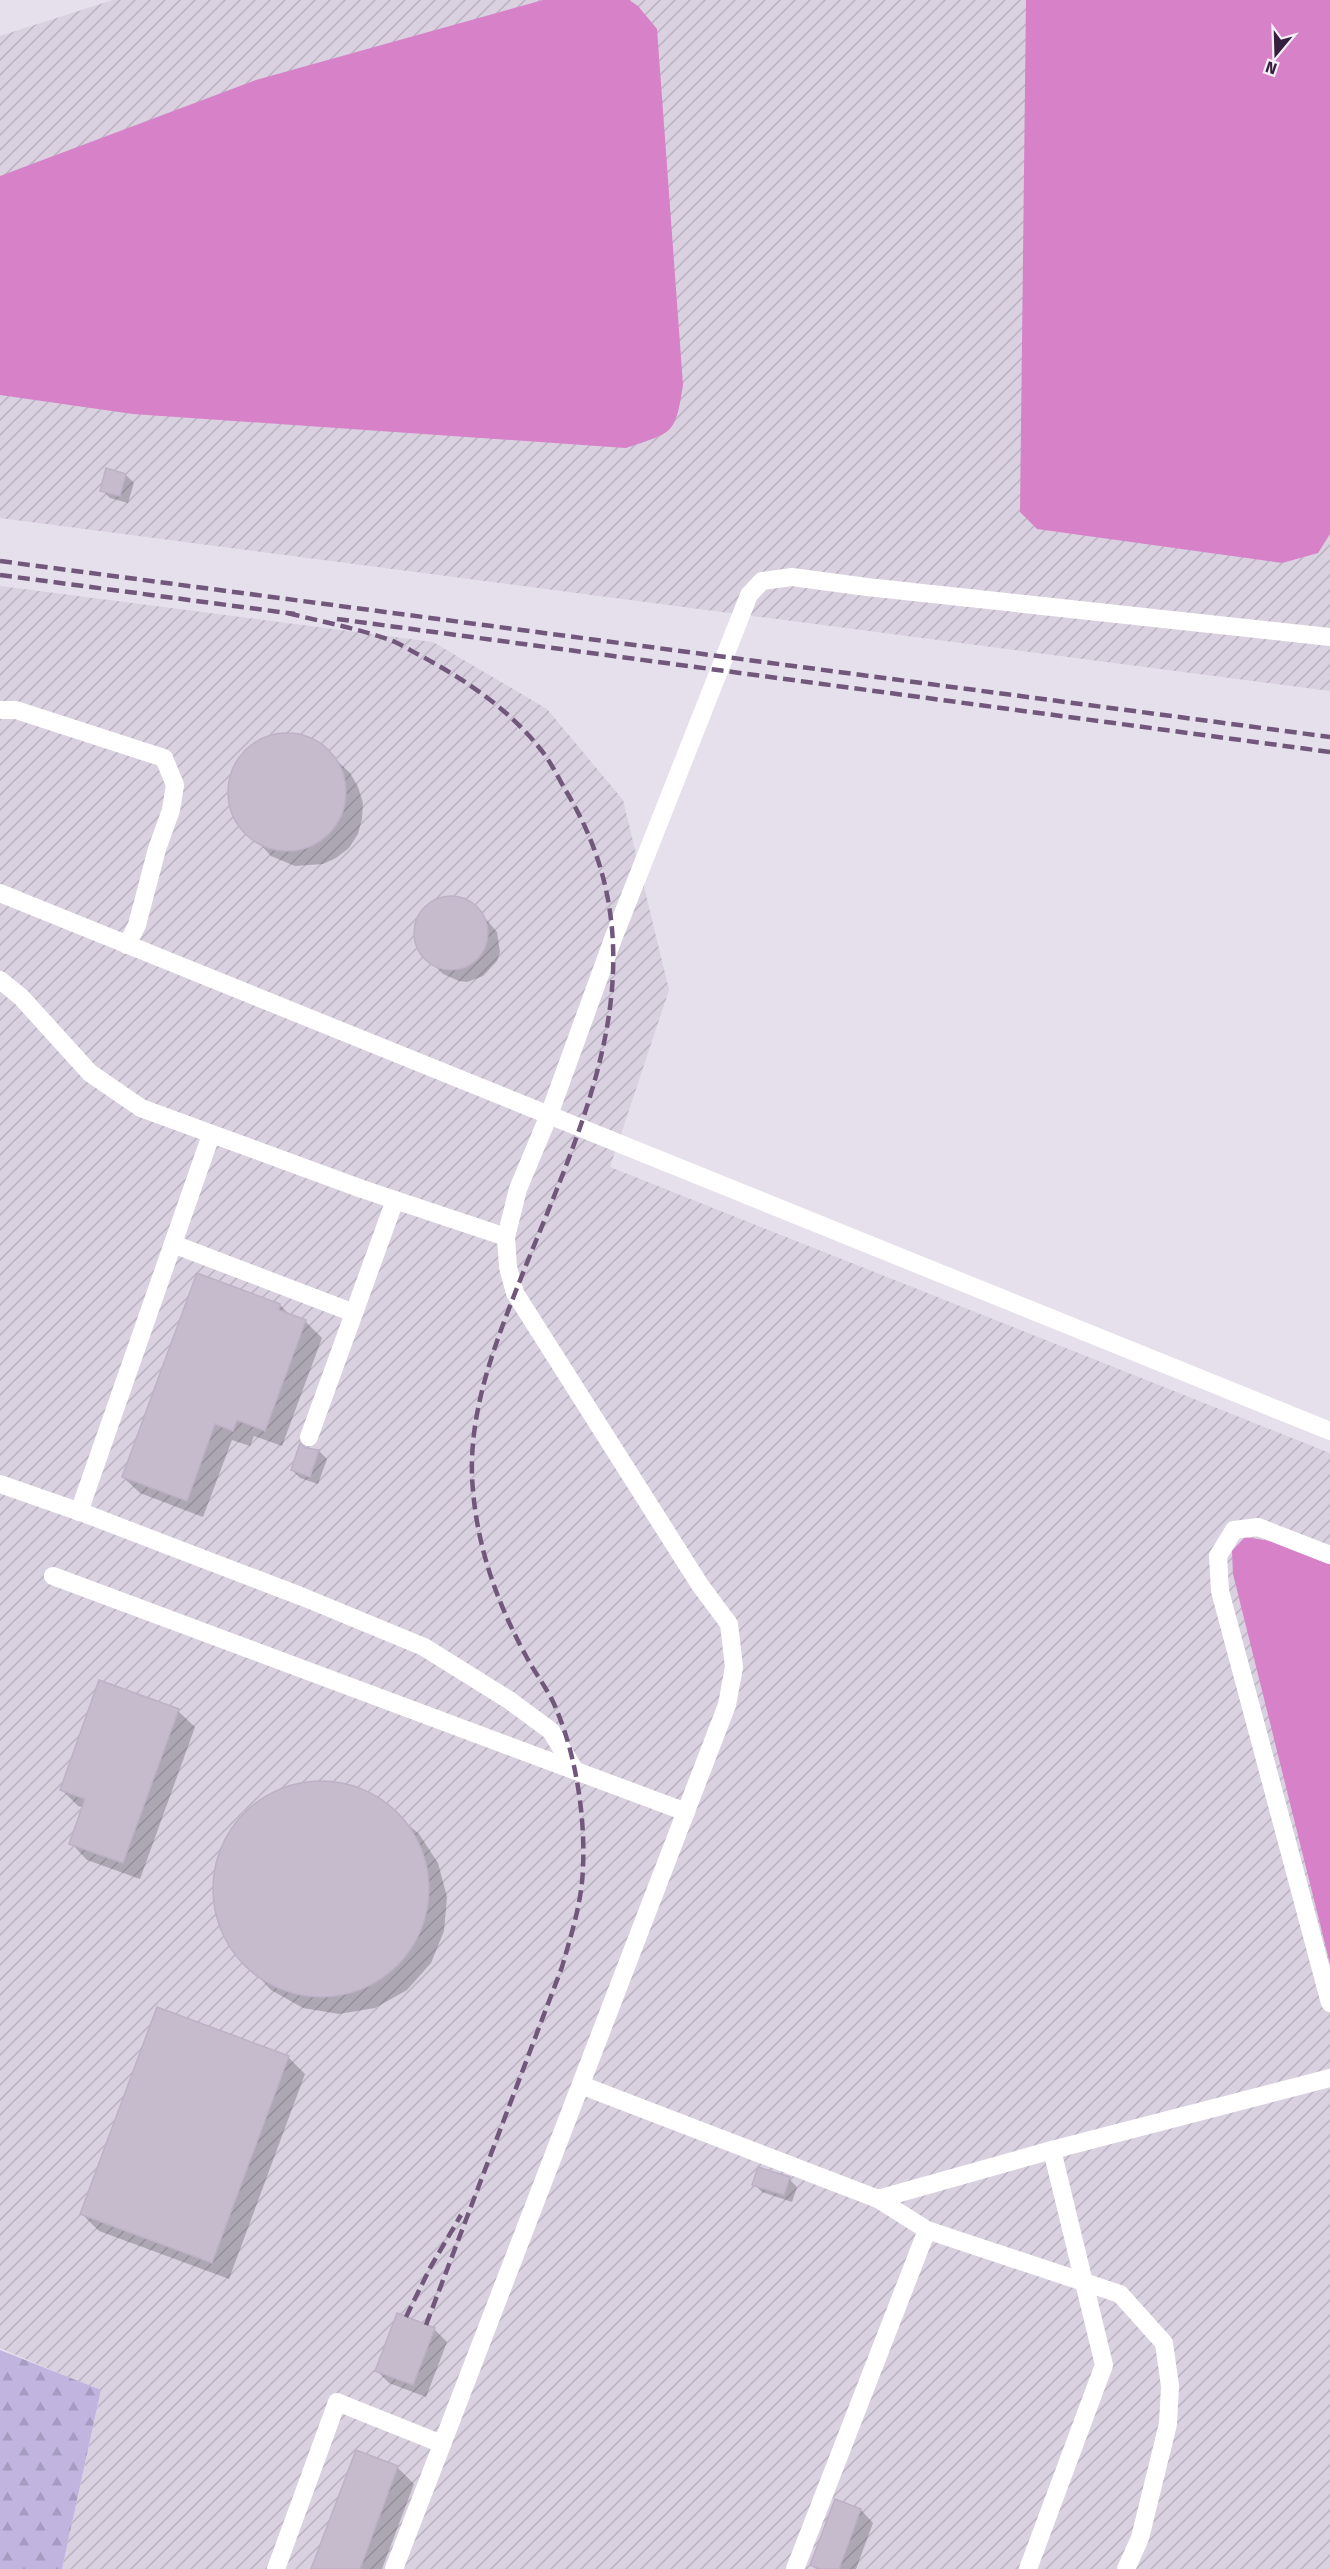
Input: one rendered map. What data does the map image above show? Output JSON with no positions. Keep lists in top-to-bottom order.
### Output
{
  "north": "bottom"
}
